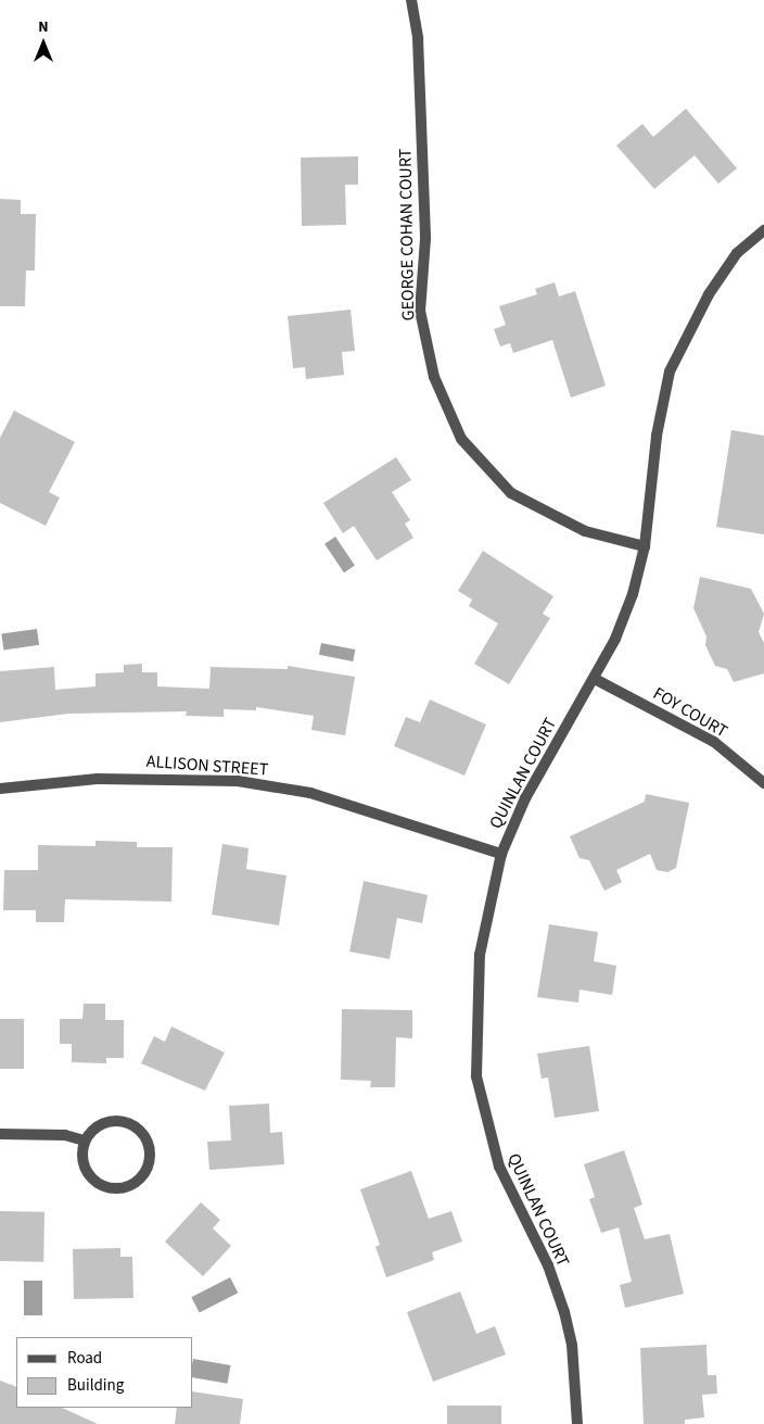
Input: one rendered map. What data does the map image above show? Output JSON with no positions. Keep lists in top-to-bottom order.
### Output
{
  "streets": {
    "street": [
      "GEORGE COHAN COURT",
      "FOY COURT",
      "ALLISON STREET",
      "QUINLAN COURT"
    ]
  },
  "crossings": [
    ["GEORGE COHAN COURT", "QUINLAN COURT"],
    ["FOY COURT", "QUINLAN COURT"],
    ["ALLISON STREET", "QUINLAN COURT"]
  ],
  "legend": ["Road", "Building"],
  "north": "top"
}
